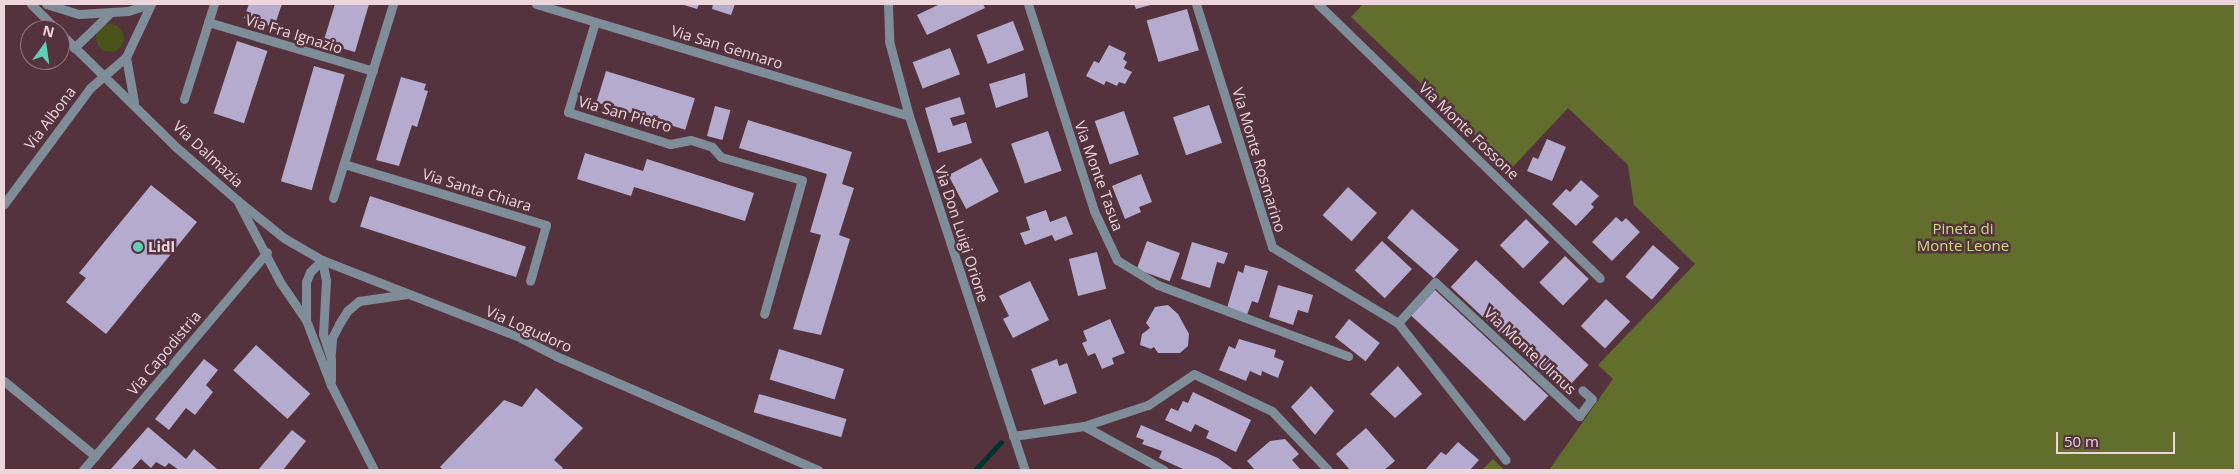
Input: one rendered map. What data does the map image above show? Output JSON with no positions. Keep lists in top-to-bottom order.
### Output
{
  "streets": {
    "street": [
      "Via Fra Ignazio",
      "Via San Gennaro",
      "Via San Pietro",
      "Via Albona",
      "Via Monte Fossone",
      "Via Dalmazia",
      "Via Monte Rosmarino",
      "Via Monte Tasua",
      "Via Santa Chiara",
      "Via Don Luigi Orione",
      "Via Logudoro",
      "Via Monte Ulmus",
      "Via Capodistria"
    ]
  },
  "crossings": [
    ["Via San Gennaro", "Via San Pietro"],
    ["Via San Gennaro", "Via Don Luigi Orione"],
    ["Via Albona", "Via Dalmazia"],
    ["Via Dalmazia", "Via Logudoro"],
    ["Via Dalmazia", "Via Capodistria"],
    ["Via Monte Rosmarino", "Via Monte Ulmus"]
  ],
  "parks": ["Pineta di Monte Leone"],
  "places": ["Lidl"],
  "scale_bar": "50 m",
  "north": "top"
}
